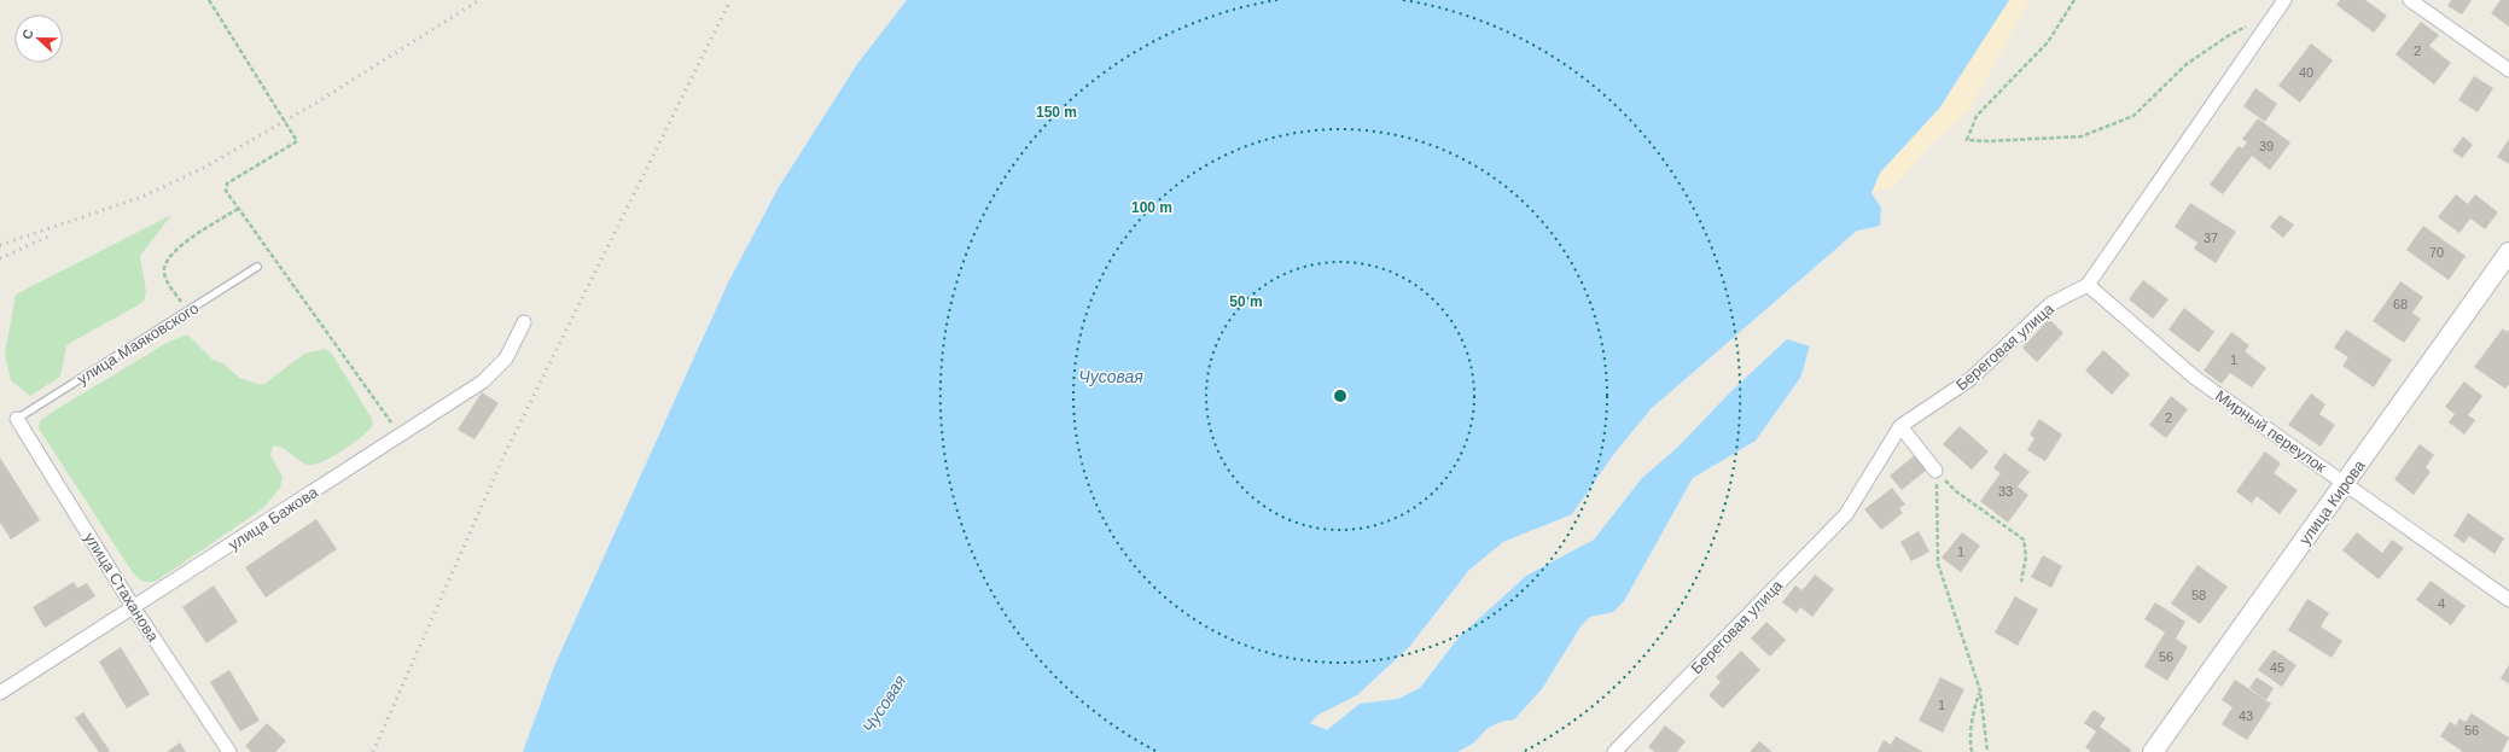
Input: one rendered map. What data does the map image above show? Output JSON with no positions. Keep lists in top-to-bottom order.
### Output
{
  "streets": {
    "street": [
      "Береговая улица",
      "Мирный переулок",
      "улица Кирова",
      "улица Бажова",
      "улица Стаханова"
    ],
    "lane": ["улица Маяковского"]
  },
  "crossings": [
    ["улица Маяковского", "улица Стаханова"],
    ["Береговая улица", "Мирный переулок"],
    ["Мирный переулок", "улица Кирова"],
    ["улица Бажова", "улица Стаханова"]
  ],
  "water": ["Чусовая"],
  "house_numbers": [
    "2",
    "40",
    "39",
    "37",
    "70",
    "68",
    "1",
    "2",
    "33",
    "1",
    "58",
    "4",
    "56",
    "45",
    "1",
    "43",
    "56"
  ],
  "north": "left",
  "rings": ["150 m", "100 m", "50 m"]
}
